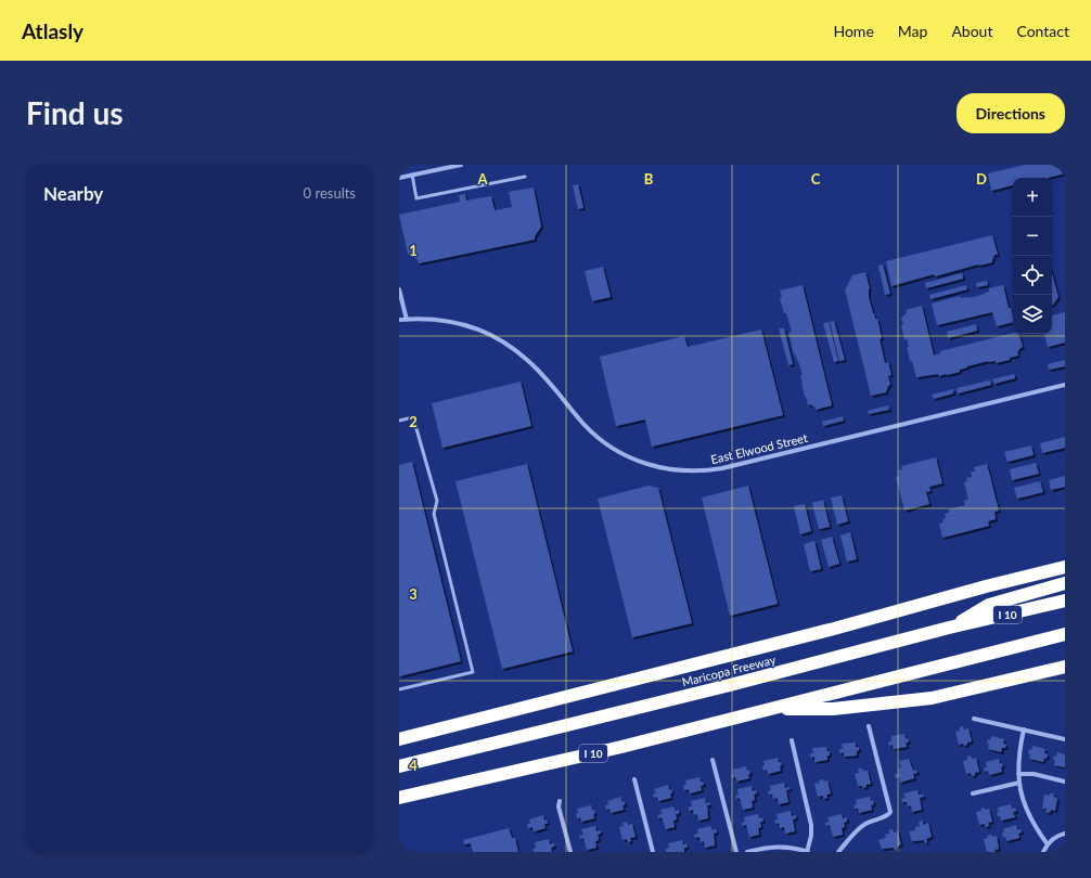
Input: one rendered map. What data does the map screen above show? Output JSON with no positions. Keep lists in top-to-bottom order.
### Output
{
  "streets": {
    "highway": ["I 10", "Maricopa Freeway"],
    "street": ["East Elwood Street"]
  },
  "page": {
    "header": "Atlasly",
    "nav": [
      "Home",
      "Map",
      "About",
      "Contact"
    ],
    "buttons": "Directions",
    "title": "Find us",
    "heading": ["Nearby", "0 results"],
    "map_buttons": ["+", "−"]
  },
  "grid": {
    "columns": [
      "A",
      "B",
      "C",
      "D"
    ],
    "rows": [
      "1",
      "2",
      "3",
      "4"
    ]
  }
}
